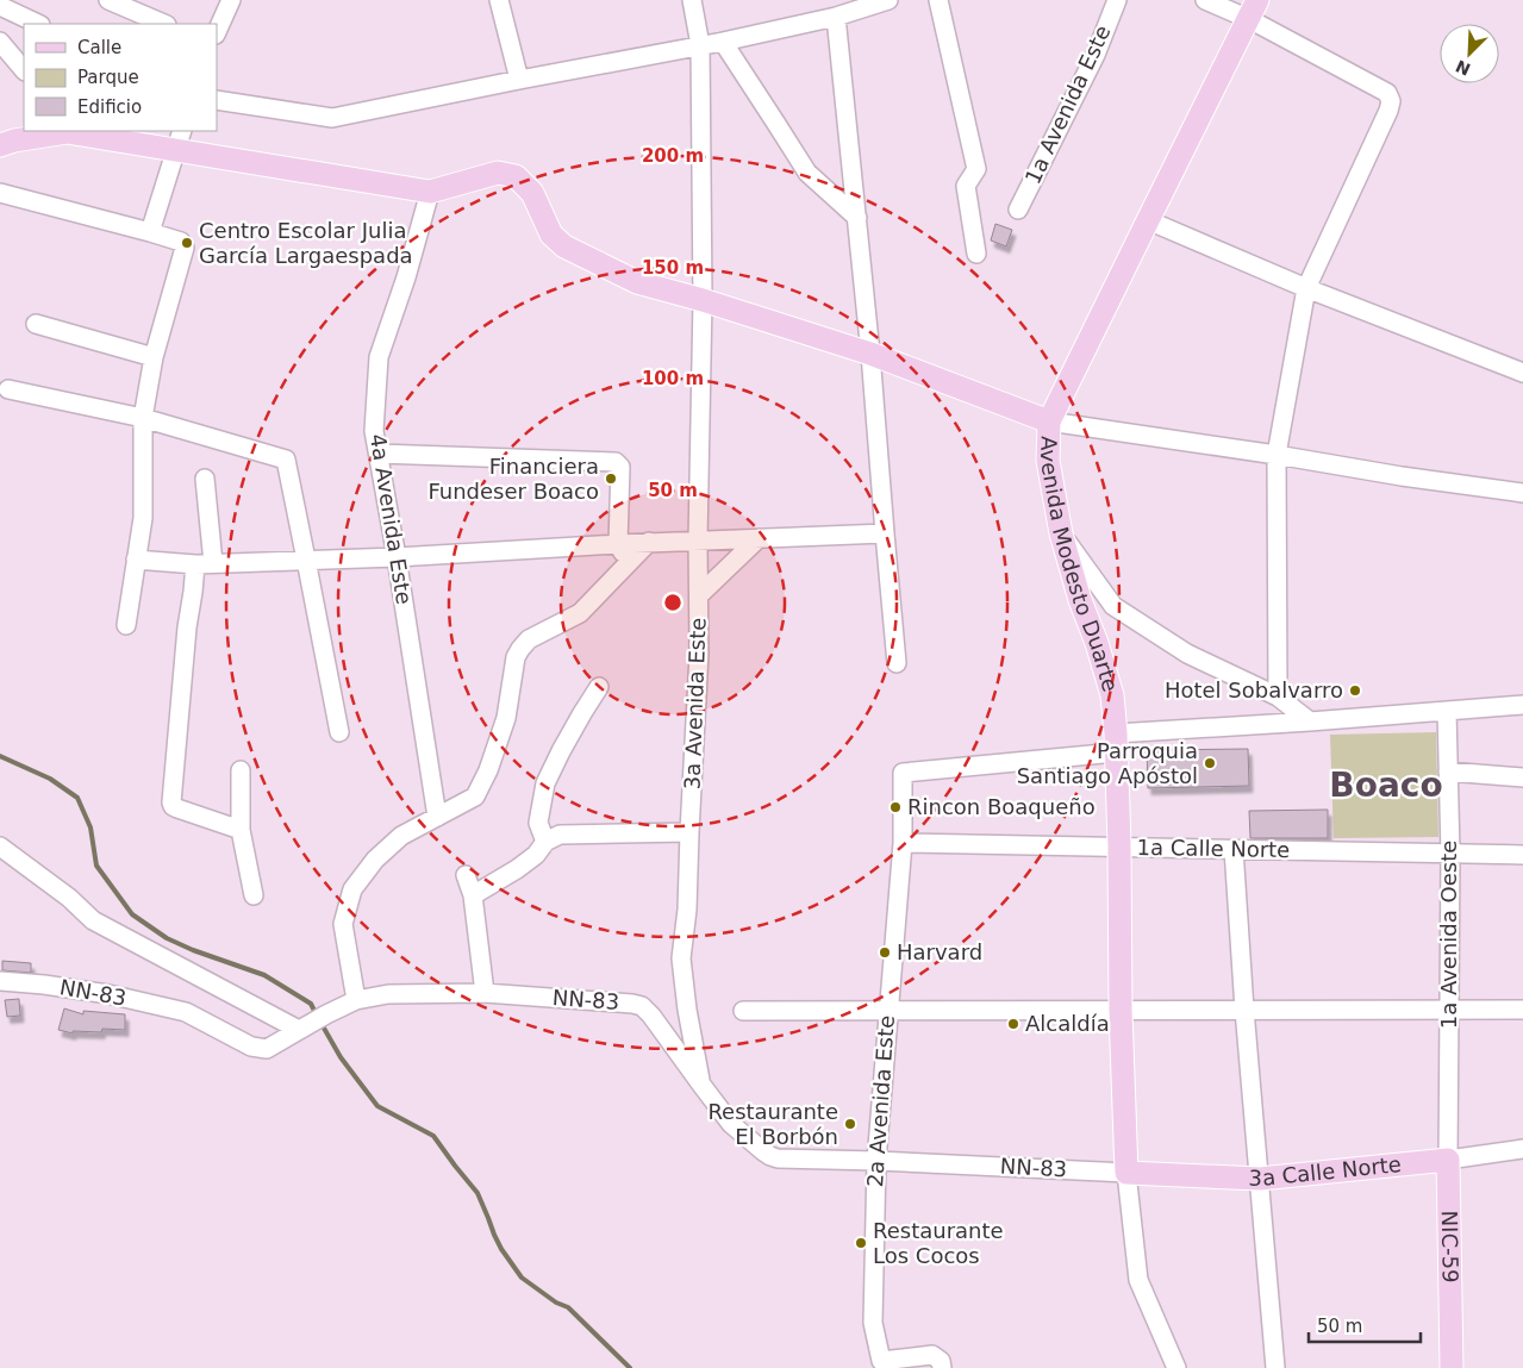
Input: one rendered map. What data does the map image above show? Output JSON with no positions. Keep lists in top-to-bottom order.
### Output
{
  "streets": {
    "main road": ["Avenida Modesto Duarte", "3a Calle Norte", "NIC-59"],
    "street": [
      "1a Avenida Este",
      "4a Avenida Este",
      "3a Avenida Este",
      "1a Calle Norte",
      "1a Avenida Oeste",
      "NN-83",
      "2a Avenida Este"
    ]
  },
  "crossings": [
    ["Avenida Modesto Duarte", "1a Calle Norte"],
    ["Avenida Modesto Duarte", "NN-83"],
    ["Avenida Modesto Duarte", "2a Avenida Este"],
    ["Avenida Modesto Duarte", "3a Calle Norte"],
    ["3a Avenida Este", "NN-83"],
    ["1a Calle Norte", "1a Avenida Oeste"],
    ["1a Calle Norte", "2a Avenida Este"],
    ["1a Avenida Oeste", "3a Calle Norte"],
    ["1a Avenida Oeste", "NIC-59"],
    ["NN-83", "2a Avenida Este"],
    ["NN-83", "3a Calle Norte"],
    ["3a Calle Norte", "NIC-59"]
  ],
  "districts": ["Boaco"],
  "places": [
    "Centro Escolar Julia García Largaespada",
    "Financiera Fundeser Boaco",
    "Hotel Sobalvarro",
    "Parroquia Santiago Apóstol",
    "Rincon Boaqueño",
    "Harvard",
    "Alcaldía",
    "Restaurante El Borbón",
    "Restaurante Los Cocos"
  ],
  "legend": ["Calle", "Parque", "Edificio"],
  "scale_bar": "50 m",
  "north": "bottom left",
  "rings": [
    "200 m",
    "150 m",
    "100 m",
    "50 m"
  ]
}
